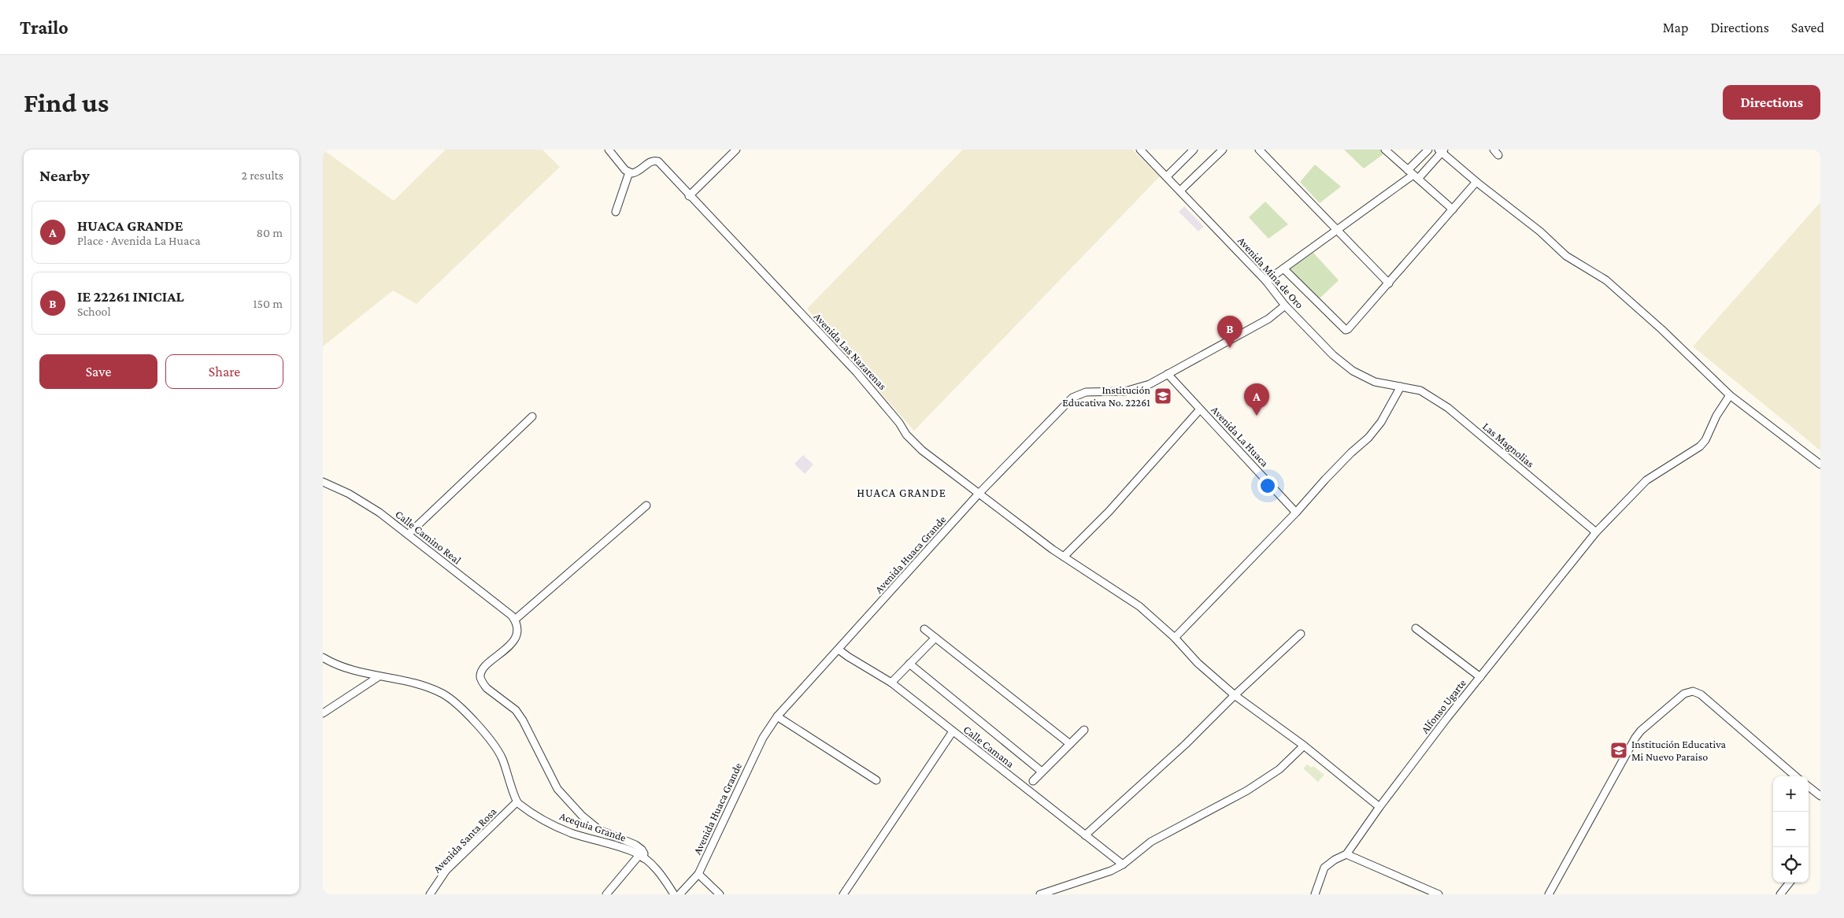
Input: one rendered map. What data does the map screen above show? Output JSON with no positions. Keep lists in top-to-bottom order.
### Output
{
  "streets": {
    "street": [
      "Avenida Mina de Oro",
      "Avenida Las Nazarenas",
      "Avenida La Huaca",
      "Las Magnolias",
      "Calle Camino Real",
      "Avenida Huaca Grande",
      "Alfonso Ugarte",
      "Calle Camana",
      "Acequia Grande",
      "Avenida Santa Rosa"
    ]
  },
  "crossings": [
    ["Avenida Mina de Oro", "Las Magnolias"],
    ["Avenida Mina de Oro", "Avenida Huaca Grande"],
    ["Avenida Las Nazarenas", "Avenida Huaca Grande"],
    ["Avenida Las Nazarenas", "Alfonso Ugarte"],
    ["Avenida La Huaca", "Avenida Huaca Grande"],
    ["Las Magnolias", "Alfonso Ugarte"],
    ["Avenida Huaca Grande", "Calle Camana"],
    ["Acequia Grande", "Avenida Santa Rosa"]
  ],
  "districts": ["HUACA GRANDE"],
  "places": {
    "school or university": ["Institución Educativa No. 22261", "Institución Educativa Mi Nuevo Paraiso"]
  },
  "page": {
    "header": "Trailo",
    "nav": ["Map", "Directions", "Saved"],
    "buttons": [
      "Directions",
      ["Save", "Share"]
    ],
    "title": "Find us",
    "heading": ["Nearby", "2 results"],
    "list": [
      {
        "mark": "A",
        "name": "HUACA GRANDE",
        "note": "Place · Avenida La Huaca",
        "value": "80 m"
      },
      {
        "mark": "B",
        "name": "IE 22261 INICIAL",
        "note": "School",
        "value": "150 m"
      }
    ],
    "pins": ["B", "A"],
    "map_buttons": ["+", "−"]
  }
}
